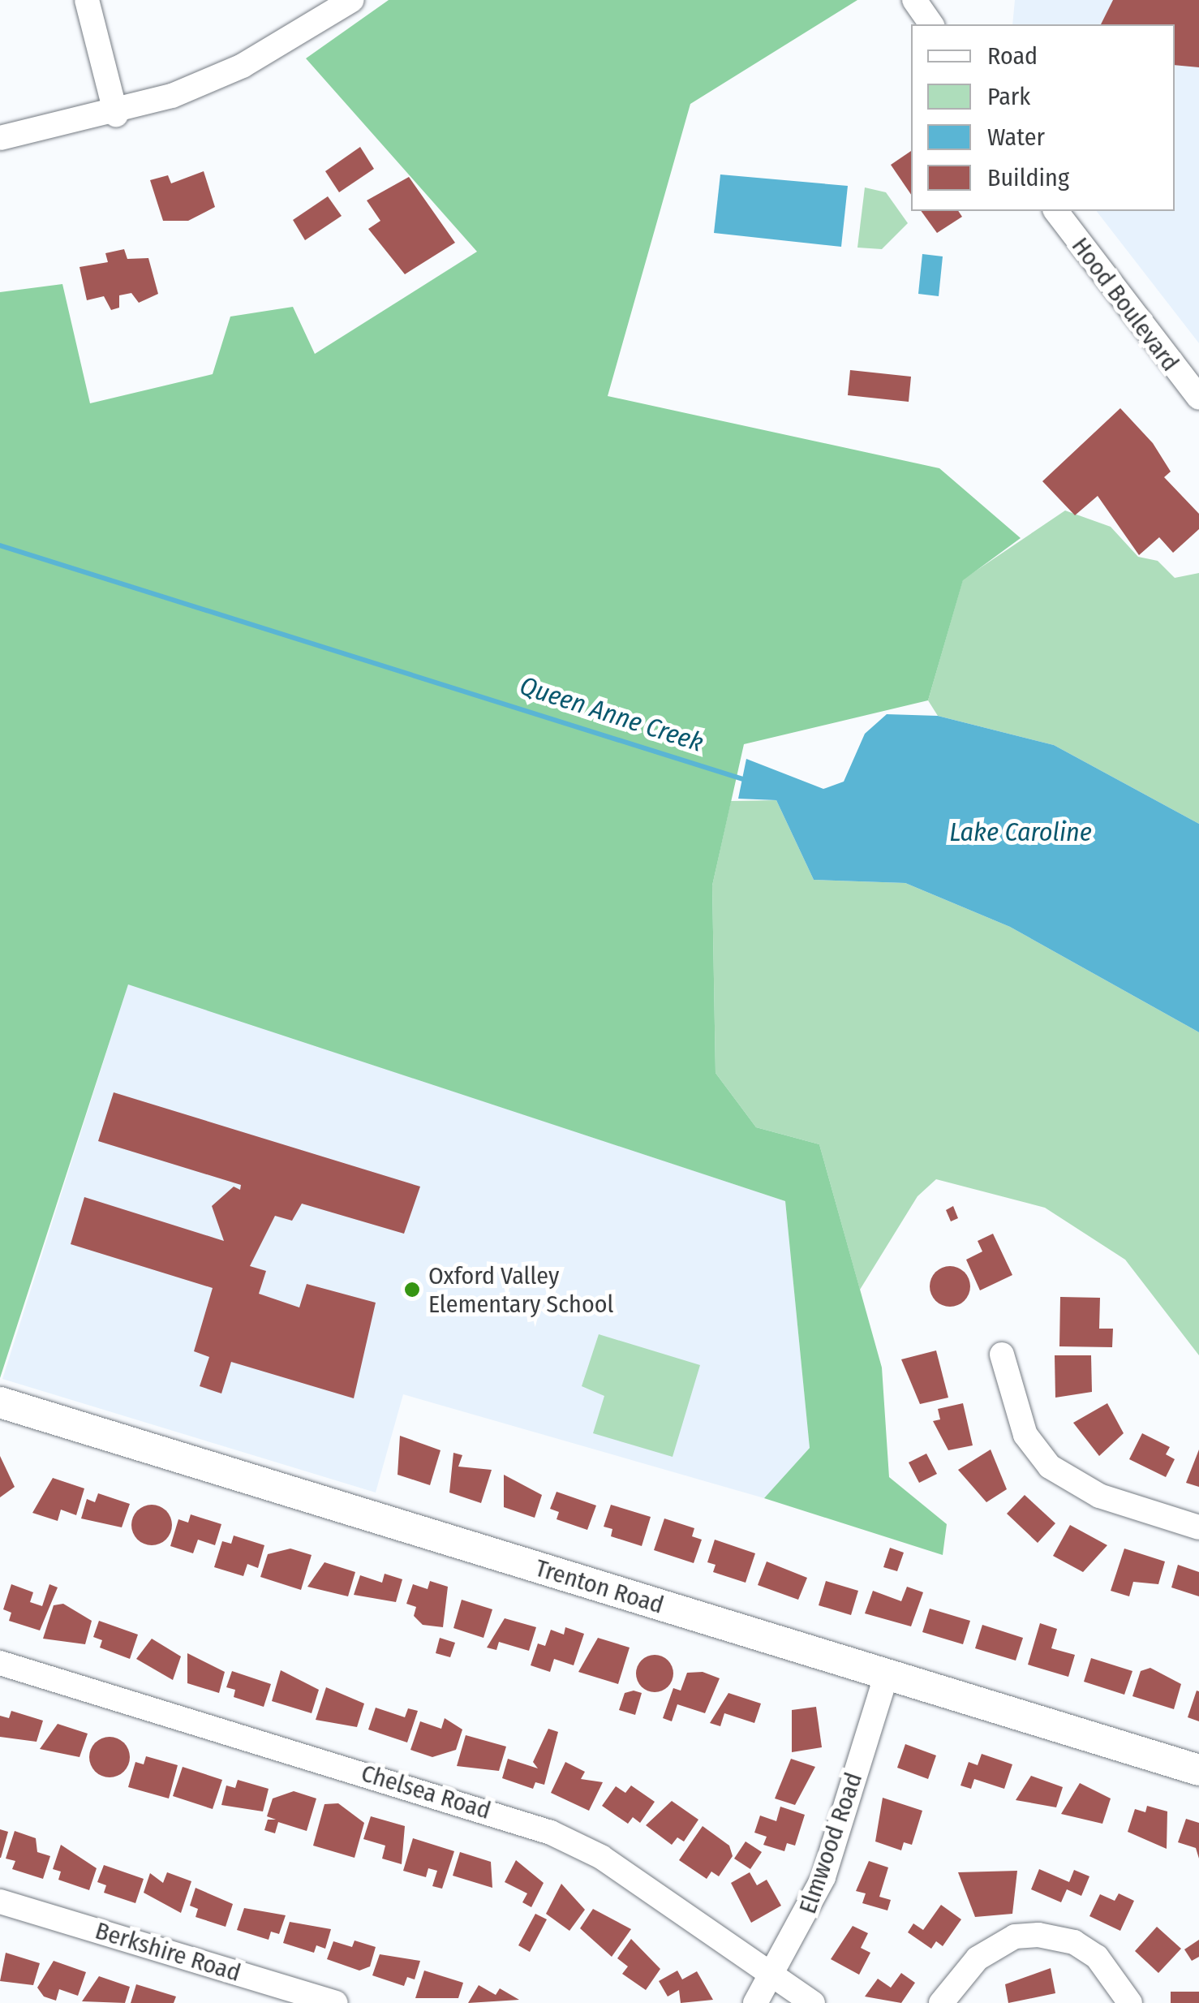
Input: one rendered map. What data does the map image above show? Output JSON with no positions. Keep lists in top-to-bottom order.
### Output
{
  "streets": {
    "main road": ["Trenton Road"],
    "street": [
      "Hood Boulevard",
      "Chelsea Road",
      "Elmwood Road",
      "Berkshire Road"
    ]
  },
  "crossings": [
    ["Trenton Road", "Elmwood Road"],
    ["Chelsea Road", "Elmwood Road"]
  ],
  "water": ["Queen Anne Creek", "Lake Caroline"],
  "places": ["Oxford Valley Elementary School"],
  "legend": [
    "Road",
    "Park",
    "Water",
    "Building"
  ]
}
